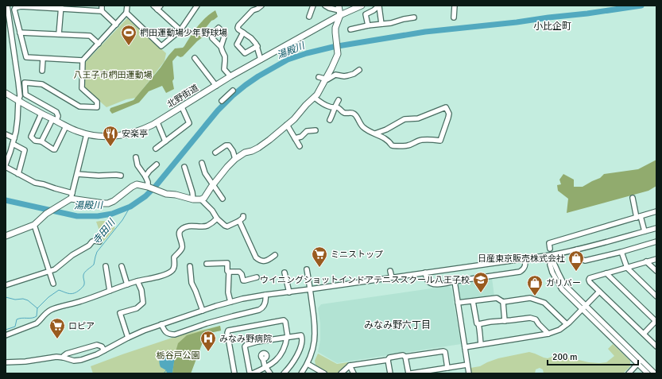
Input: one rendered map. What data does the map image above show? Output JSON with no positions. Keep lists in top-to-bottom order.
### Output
{
  "streets": {
    "main road": ["北野街道"]
  },
  "districts": ["小比企町", "みなみ野六丁目"],
  "water": ["湯殿川", "寺田川"],
  "parks": ["八王子市椚田運動場", "栃谷戸公園"],
  "places": {
    "sports": ["椚田運動場少年野球場"],
    "restaurant": ["安楽亭"],
    "supermarket": ["ミニストップ", "ロピア"],
    "shop": ["日産東京販売株式会社", "ガリバー"],
    "school or university": ["ウイニングショットインドアテニススクール八王子校"],
    "hospital": ["みなみ野病院"]
  },
  "scale_bar": "200 m"
}
